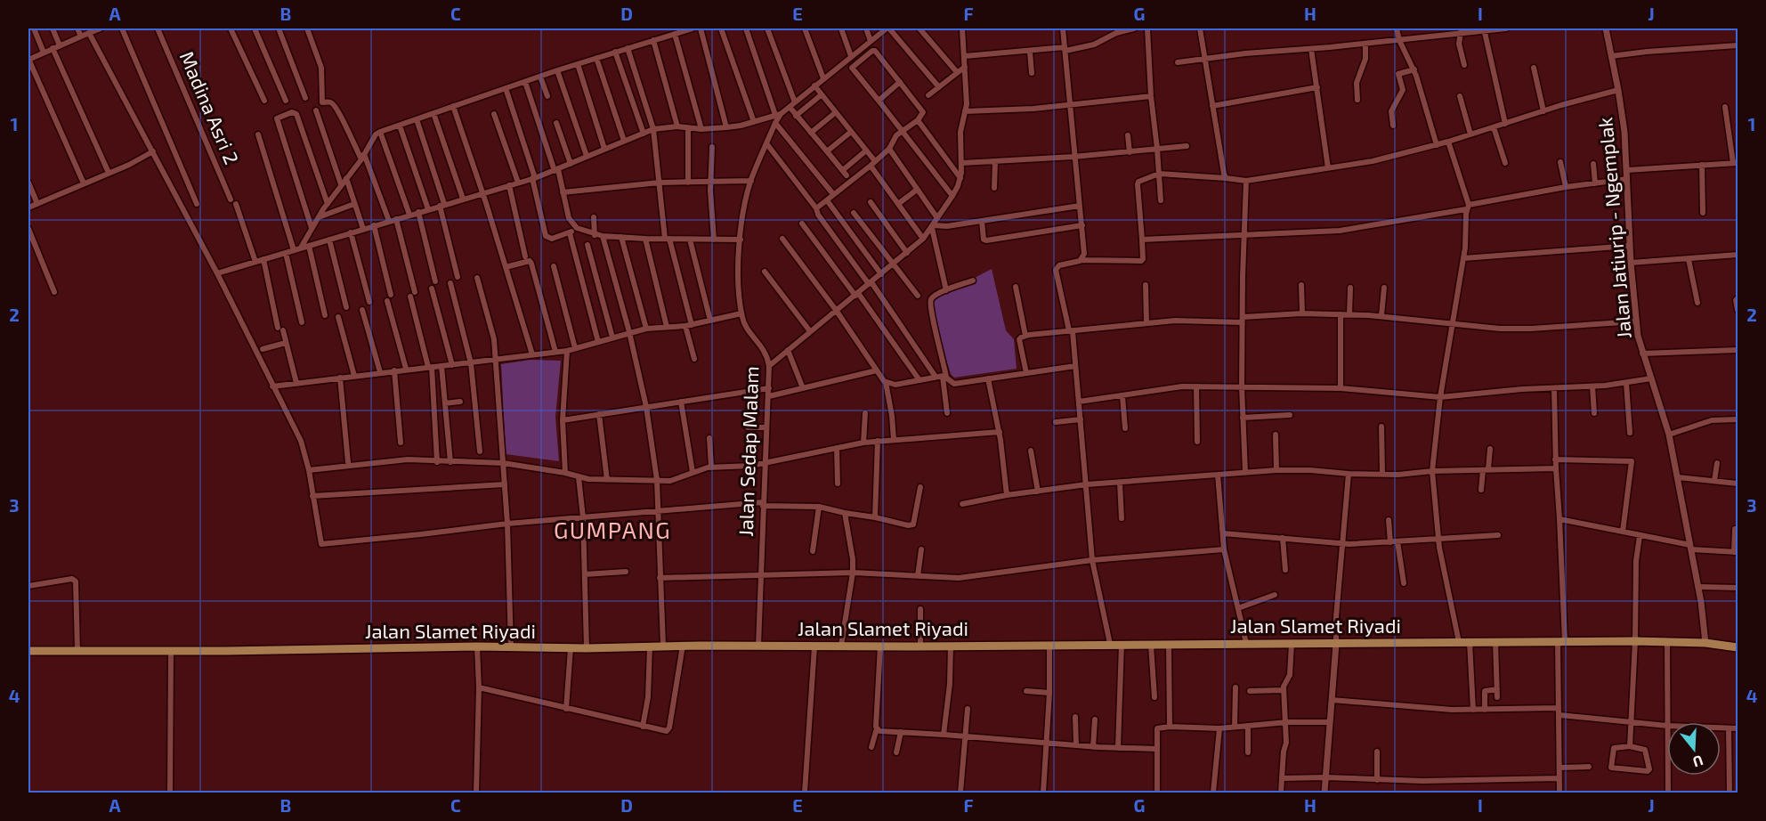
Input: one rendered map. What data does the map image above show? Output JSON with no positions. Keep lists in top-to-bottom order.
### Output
{
  "streets": {
    "main road": ["Jalan Slamet Riyadi"],
    "street": ["Madina Asri 2", "Jalan Jatiurip - Ngemplak", "Jalan Sedap Malam"]
  },
  "crossings": [
    ["Jalan Jatiurip - Ngemplak", "Jalan Slamet Riyadi"],
    ["Jalan Sedap Malam", "Jalan Slamet Riyadi"]
  ],
  "districts": ["GUMPANG"],
  "north": "bottom",
  "grid": {
    "columns": [
      "A",
      "B",
      "C",
      "D",
      "E",
      "F",
      "G",
      "H",
      "I",
      "J"
    ],
    "rows": [
      "1",
      "2",
      "3",
      "4"
    ]
  }
}
